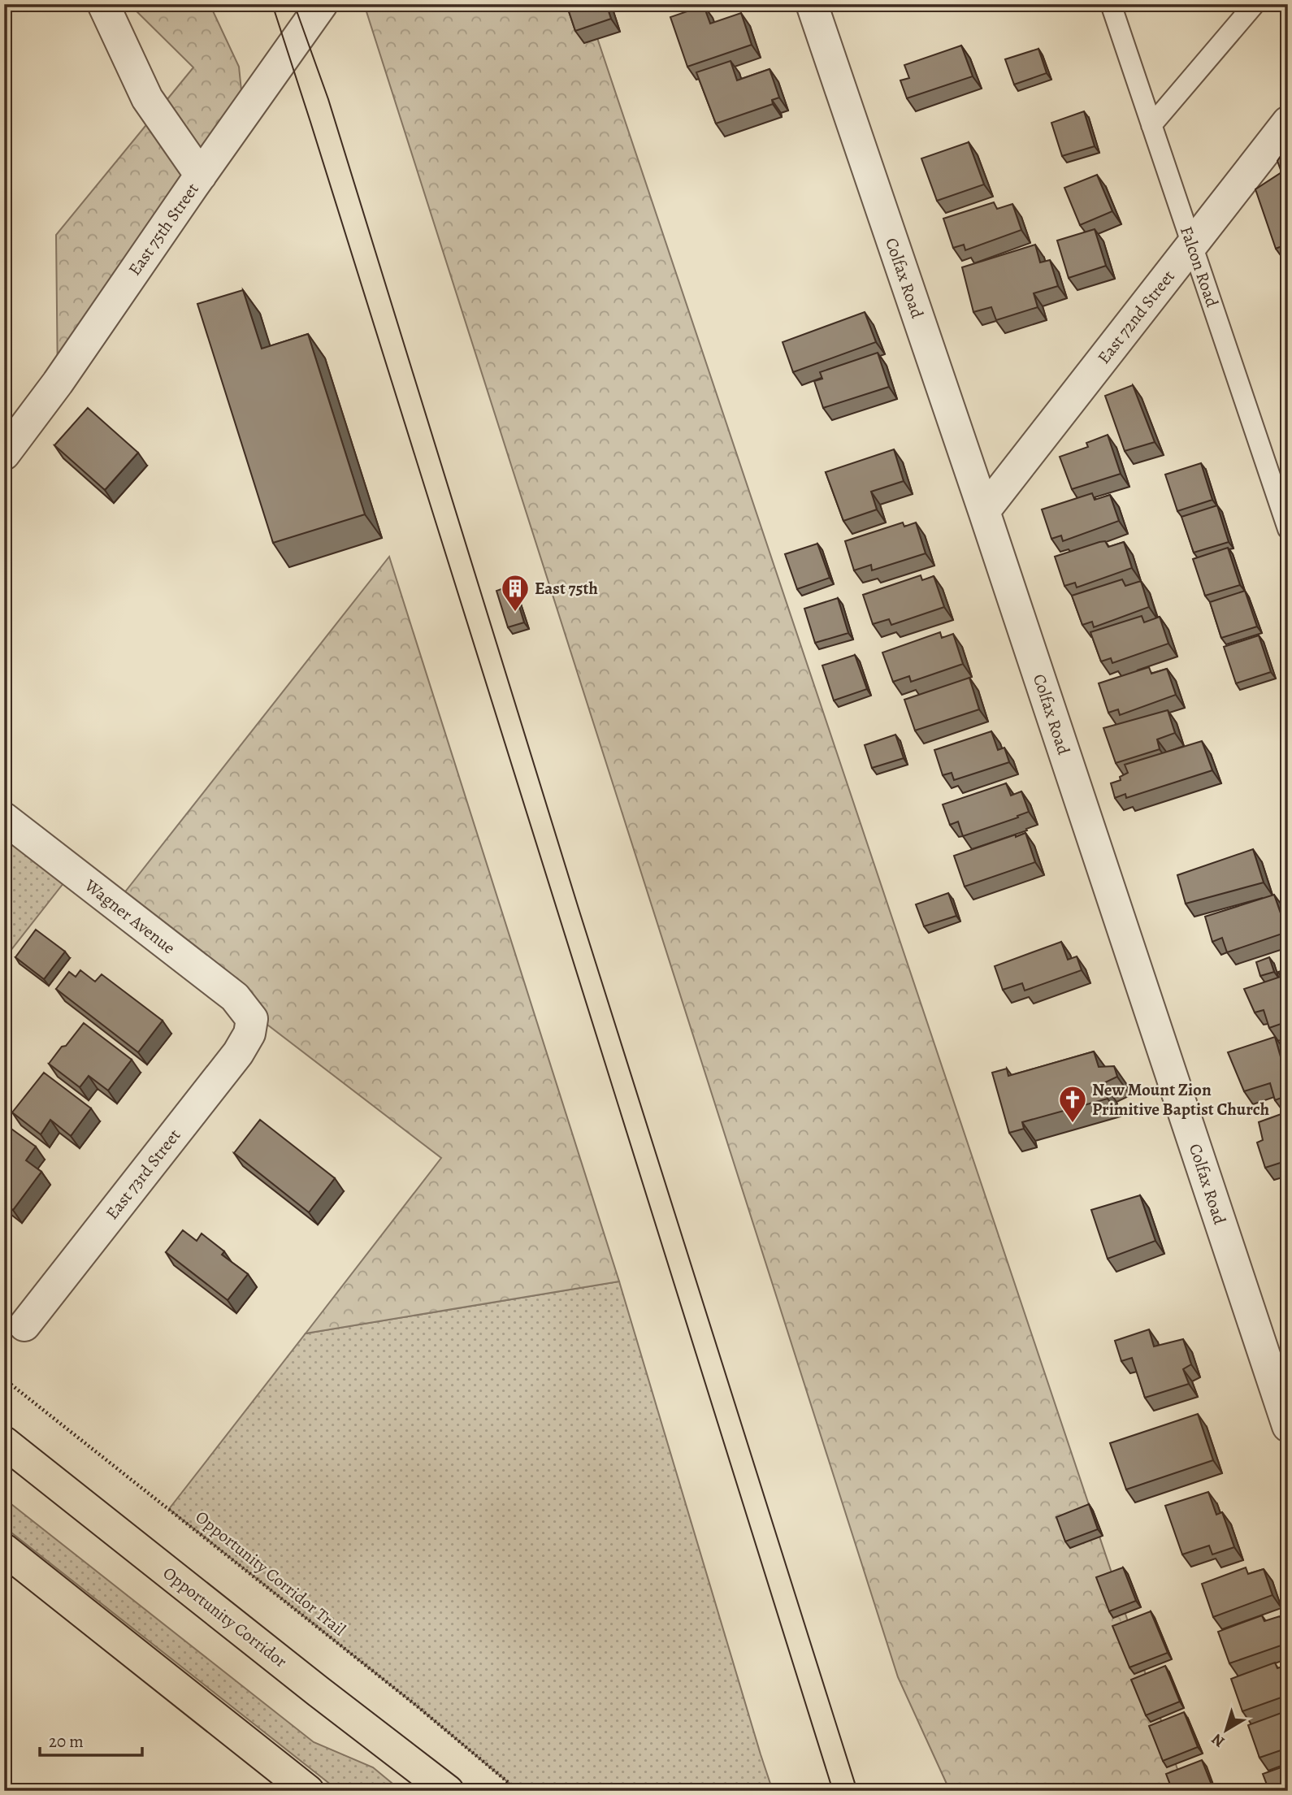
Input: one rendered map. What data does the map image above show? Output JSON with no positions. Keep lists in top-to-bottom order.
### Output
{
  "streets": {
    "main road": ["Opportunity Corridor"],
    "street": [
      "East 75th Street",
      "Colfax Road",
      "East 72nd Street",
      "Wagner Avenue",
      "East 73rd Street"
    ],
    "lane": ["Falcon Road"],
    "path": ["Opportunity Corridor Trail"]
  },
  "crossings": [
    ["Falcon Road", "East 72nd Street"],
    ["Colfax Road", "East 72nd Street"],
    ["Wagner Avenue", "East 73rd Street"]
  ],
  "places": {
    "building": ["East 75th"],
    "church": ["New Mount Zion Primitive Baptist Church"]
  },
  "scale_bar": "20 m",
  "north": "bottom left"
}
